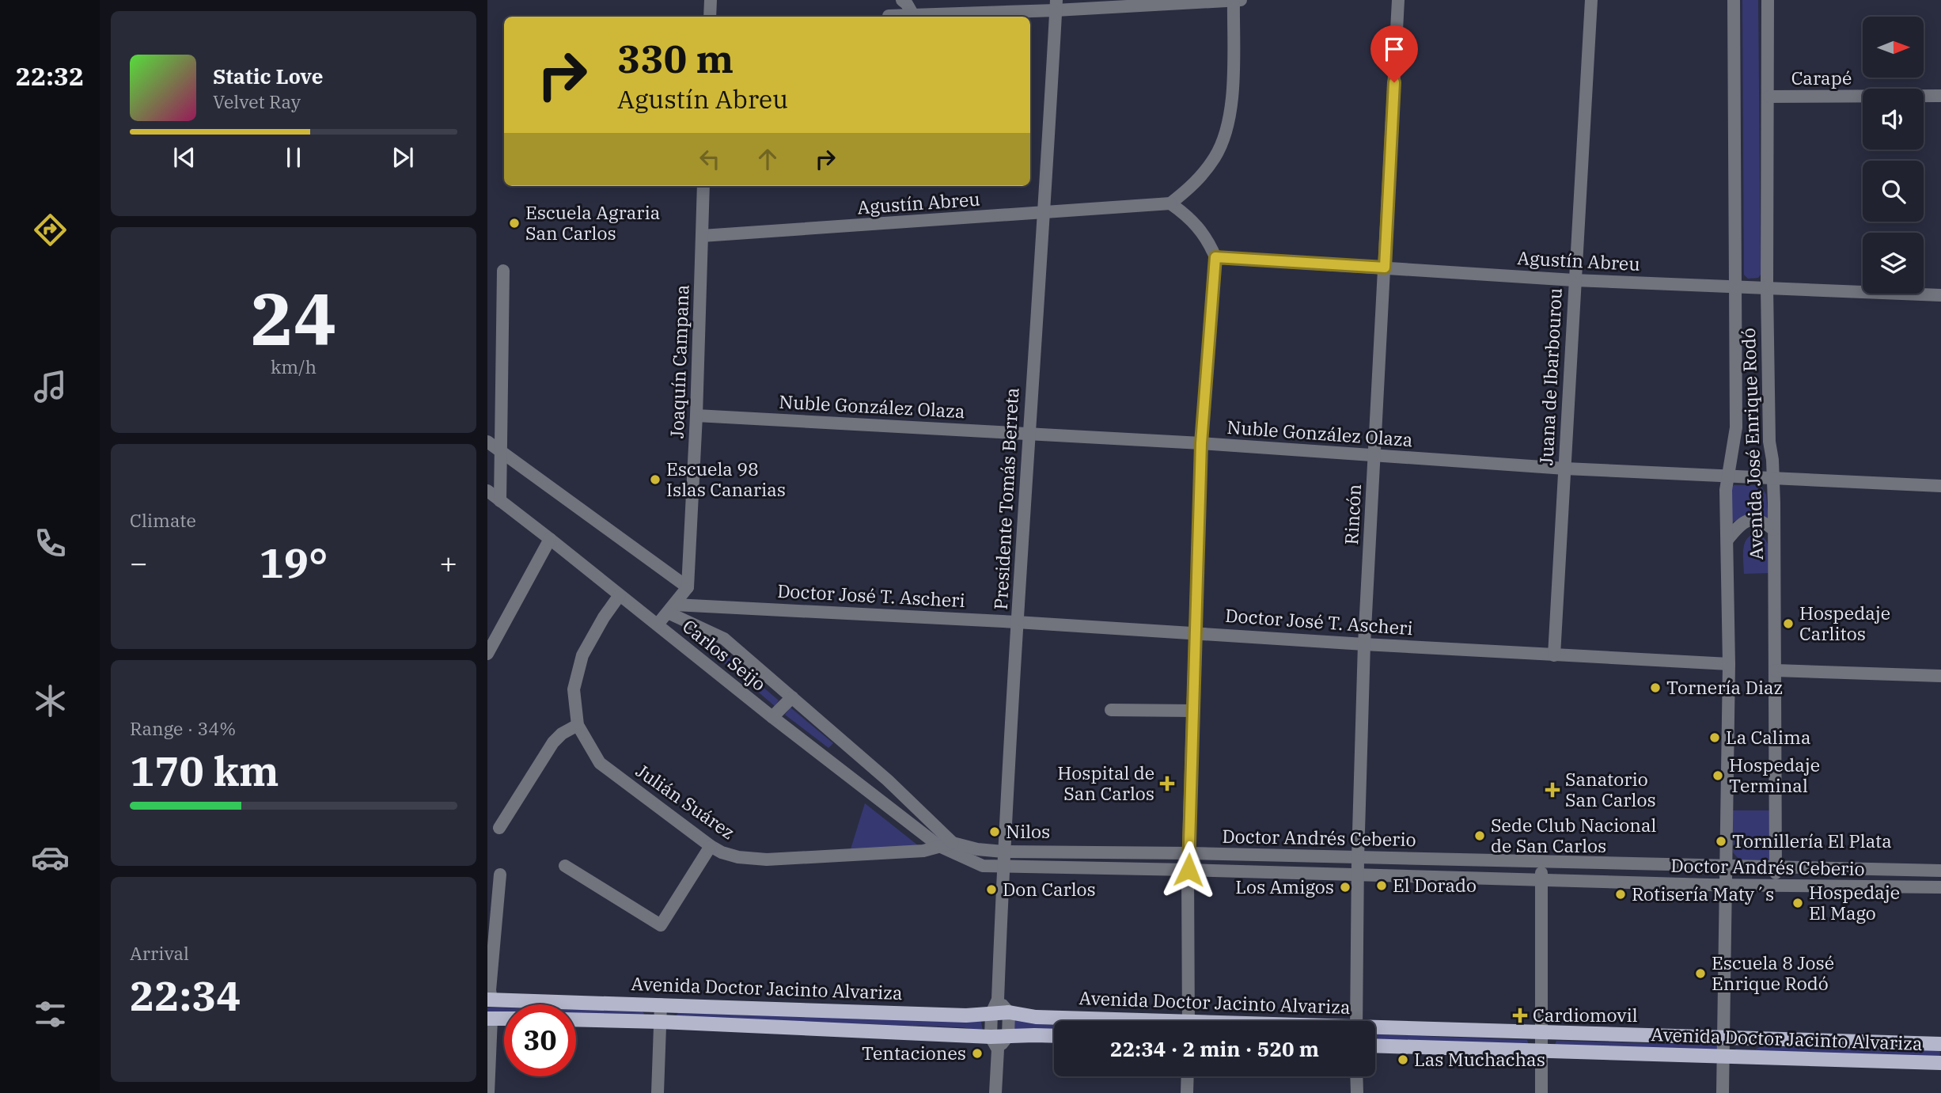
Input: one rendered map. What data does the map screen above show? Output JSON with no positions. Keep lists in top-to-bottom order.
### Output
{
  "streets": {
    "main road": ["Avenida Doctor Jacinto Alvariza"],
    "street": [
      "Carapé",
      "Agustín Abreu",
      "Joaquín Campana",
      "Juana de Ibarbourou",
      "Nuble González Olaza",
      "Avenida José Enrique Rodó",
      "Presidente Tomás Berreta",
      "Rincón",
      "Doctor José T. Ascheri",
      "Carlos Seijo",
      "Julián Suárez",
      "Doctor Andrés Ceberio"
    ]
  },
  "crossings": [
    ["Carapé", "Avenida José Enrique Rodó"],
    ["Agustín Abreu", "Joaquín Campana"],
    ["Agustín Abreu", "Juana de Ibarbourou"],
    ["Agustín Abreu", "Avenida José Enrique Rodó"],
    ["Agustín Abreu", "Presidente Tomás Berreta"],
    ["Agustín Abreu", "Rincón"],
    ["Joaquín Campana", "Nuble González Olaza"],
    ["Juana de Ibarbourou", "Nuble González Olaza"],
    ["Juana de Ibarbourou", "Doctor José T. Ascheri"],
    ["Nuble González Olaza", "Avenida José Enrique Rodó"],
    ["Nuble González Olaza", "Presidente Tomás Berreta"],
    ["Nuble González Olaza", "Rincón"],
    ["Avenida José Enrique Rodó", "Doctor José T. Ascheri"],
    ["Avenida José Enrique Rodó", "Doctor Andrés Ceberio"],
    ["Avenida José Enrique Rodó", "Avenida Doctor Jacinto Alvariza"],
    ["Presidente Tomás Berreta", "Doctor José T. Ascheri"],
    ["Presidente Tomás Berreta", "Doctor Andrés Ceberio"],
    ["Presidente Tomás Berreta", "Avenida Doctor Jacinto Alvariza"],
    ["Rincón", "Doctor José T. Ascheri"],
    ["Rincón", "Doctor Andrés Ceberio"],
    ["Carlos Seijo", "Julián Suárez"],
    ["Carlos Seijo", "Doctor Andrés Ceberio"],
    ["Julián Suárez", "Doctor Andrés Ceberio"]
  ],
  "places": {
    "other": [
      "Escuela Agraria San Carlos",
      "Escuela 98 Islas Canarias",
      "Hospedaje Carlitos",
      "Tornería Diaz",
      "La Calima",
      "Hospedaje Terminal",
      "Nilos",
      "Sede Club Nacional de San Carlos",
      "Tornillería El Plata",
      "El Dorado",
      "Los Amigos",
      "Don Carlos",
      "Rotisería Maty´s",
      "Hospedaje El Mago",
      "Escuela 8 José Enrique Rodó",
      "Tentaciones",
      "Las Muchachas"
    ],
    "health": ["Hospital de San Carlos", "Sanatorio San Carlos", "Cardiomovil"]
  },
  "north": "right",
  "page": {
    "tabs": "22:32",
    "turn": ["330 m", "Agustín Abreu"],
    "song": ["Static Love", "Velvet Ray"],
    "tile": [
      ["24", "km/h"],
      "Climate",
      ["Range · 34%", "170 km"],
      ["Arrival", "22:34"]
    ],
    "heat": ["−", "19°", "+"],
    "limit": "30",
    "trip": "22:34 · 2 min · 520 m"
  }
}
